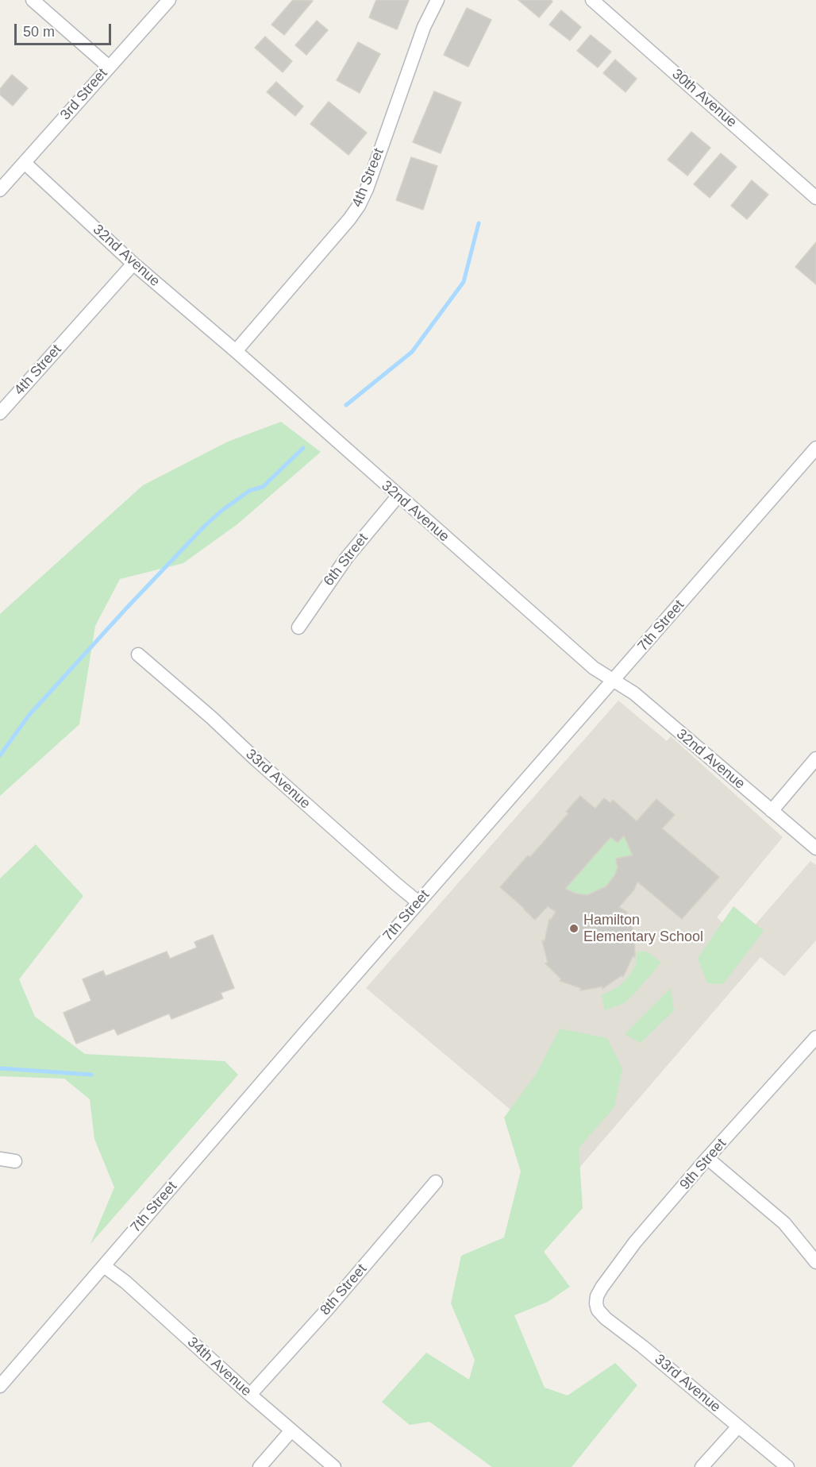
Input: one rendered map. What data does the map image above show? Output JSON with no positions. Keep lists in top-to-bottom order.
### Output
{
  "streets": {
    "street": [
      "3rd Street",
      "30th Avenue",
      "4th Street",
      "32nd Avenue",
      "6th Street",
      "7th Street",
      "33rd Avenue",
      "9th Street",
      "8th Street",
      "34th Avenue"
    ]
  },
  "crossings": [
    ["3rd Street", "32nd Avenue"],
    ["4th Street", "32nd Avenue"],
    ["32nd Avenue", "6th Street"],
    ["32nd Avenue", "7th Street"],
    ["7th Street", "33rd Avenue"],
    ["7th Street", "34th Avenue"],
    ["33rd Avenue", "9th Street"],
    ["8th Street", "34th Avenue"]
  ],
  "places": ["Hamilton Elementary School"],
  "scale_bar": "50 m"
}
